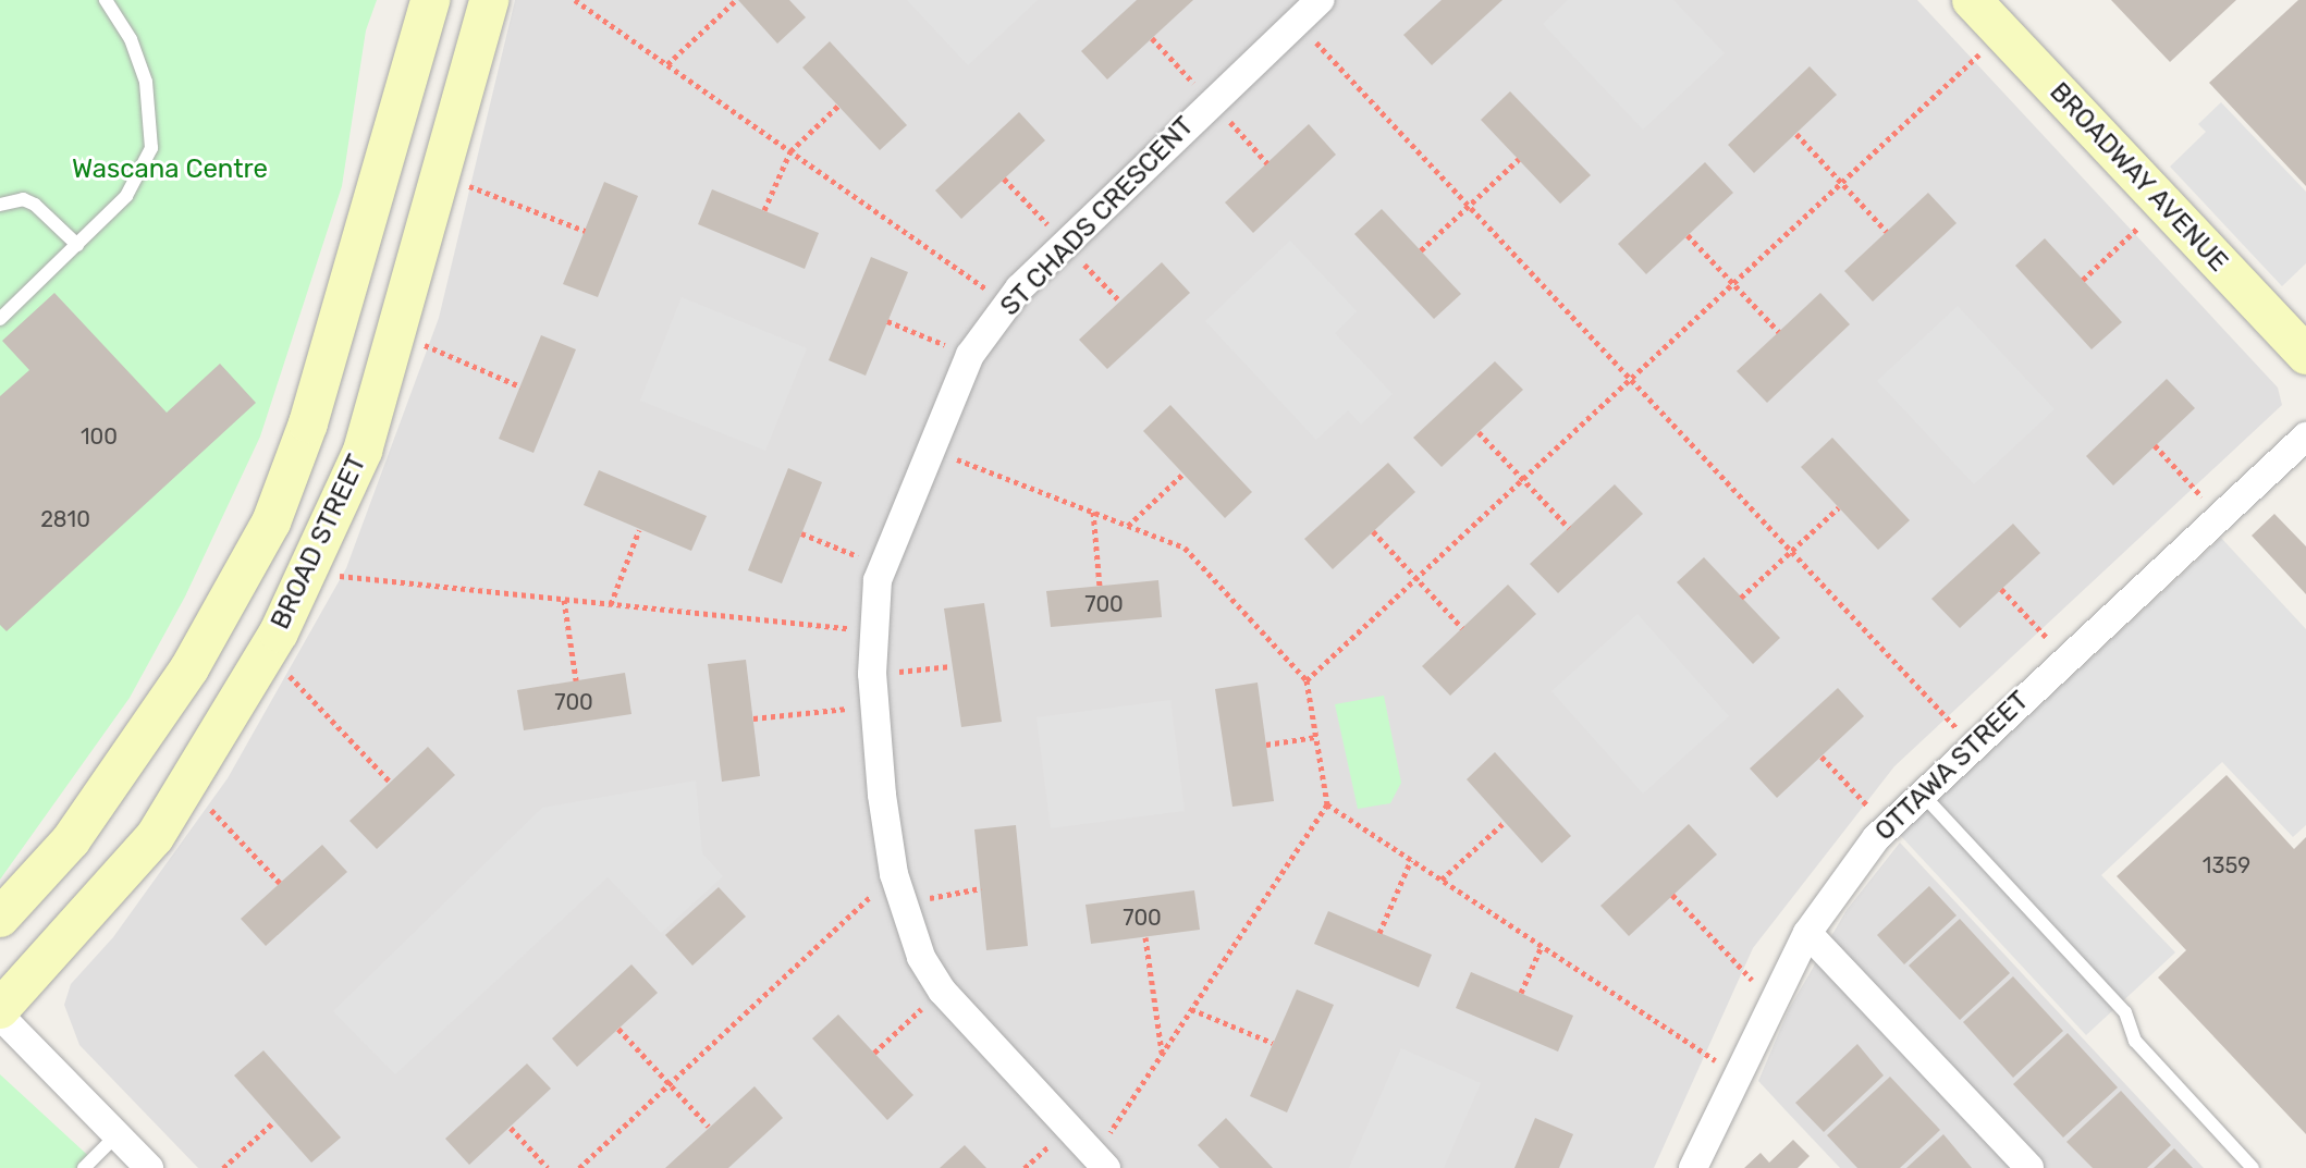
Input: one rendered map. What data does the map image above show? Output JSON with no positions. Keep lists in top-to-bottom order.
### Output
{
  "streets": {
    "main road": ["BROADWAY AVENUE", "BROAD STREET"],
    "street": ["ST CHADS CRESCENT", "OTTAWA STREET"]
  },
  "parks": ["Wascana Centre"],
  "house_numbers": [
    "100",
    "2810",
    "700",
    "700",
    "1359",
    "700"
  ]
}
